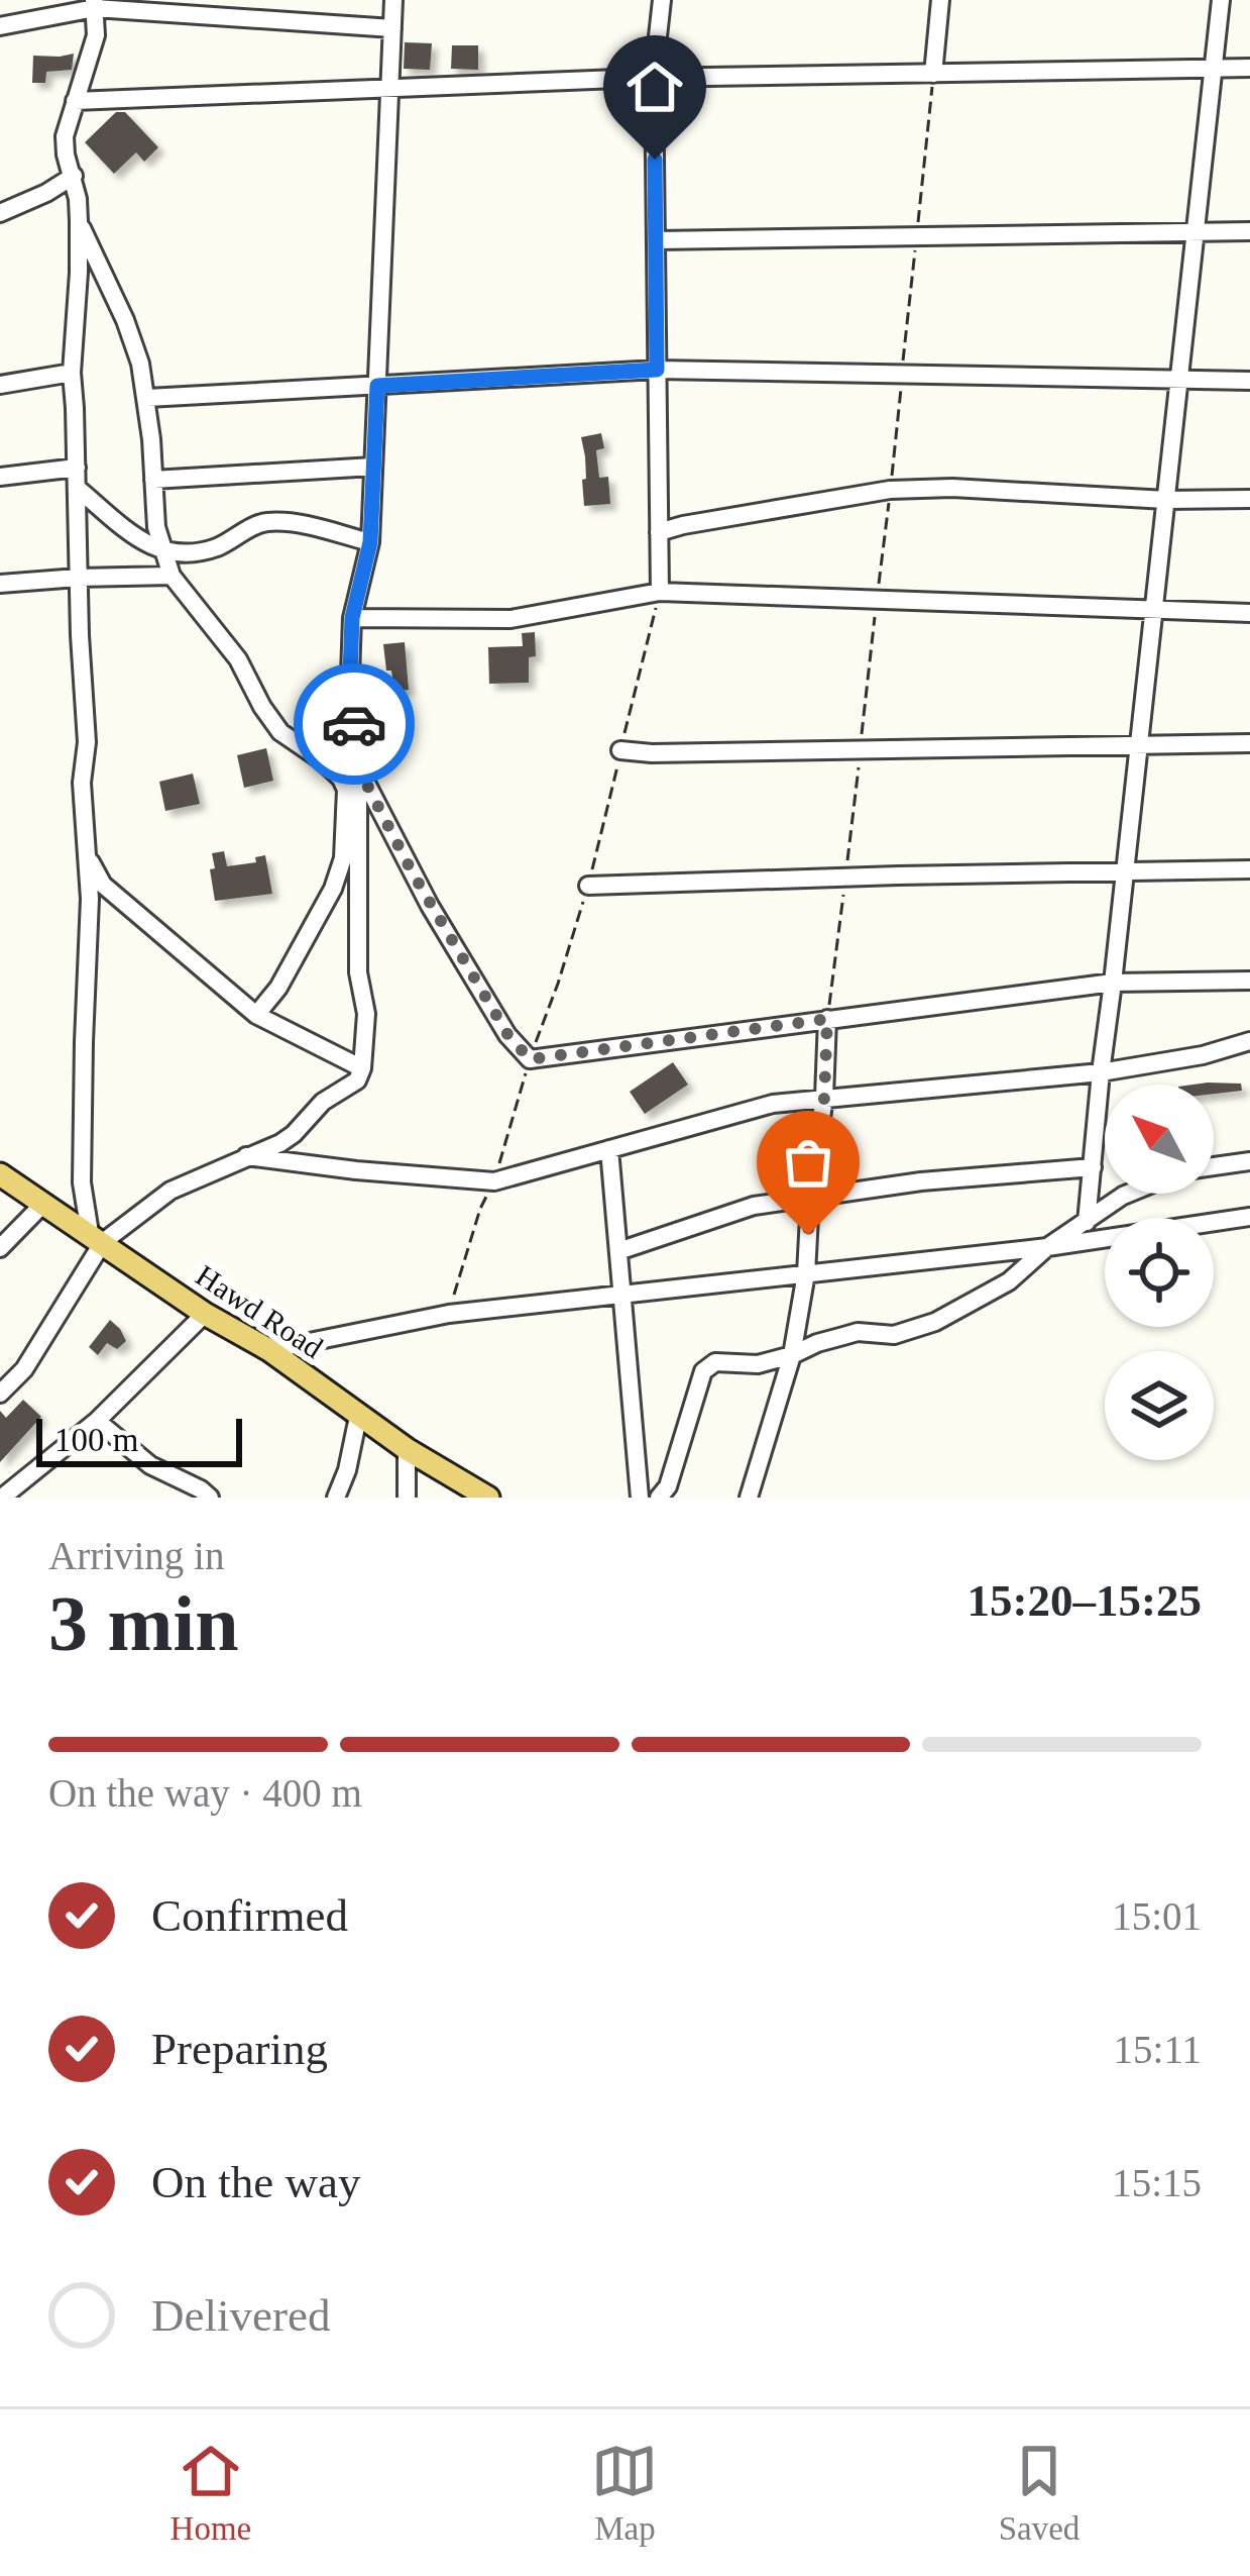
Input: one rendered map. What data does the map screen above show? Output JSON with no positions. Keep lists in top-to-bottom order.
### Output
{
  "streets": {
    "main road": ["Hawd Road"]
  },
  "scale_bar": "100 m",
  "north": "top left",
  "page": {
    "scale": "100 m",
    "heading": ["3 min", "Arriving in", "15:20–15:25"],
    "bar": "On the way · 400 m",
    "list": [
      ["Confirmed", "15:01"],
      ["Preparing", "15:11"],
      ["On the way", "15:15"],
      "Delivered"
    ],
    "tabs": ["Home", "Map", "Saved"]
  }
}
